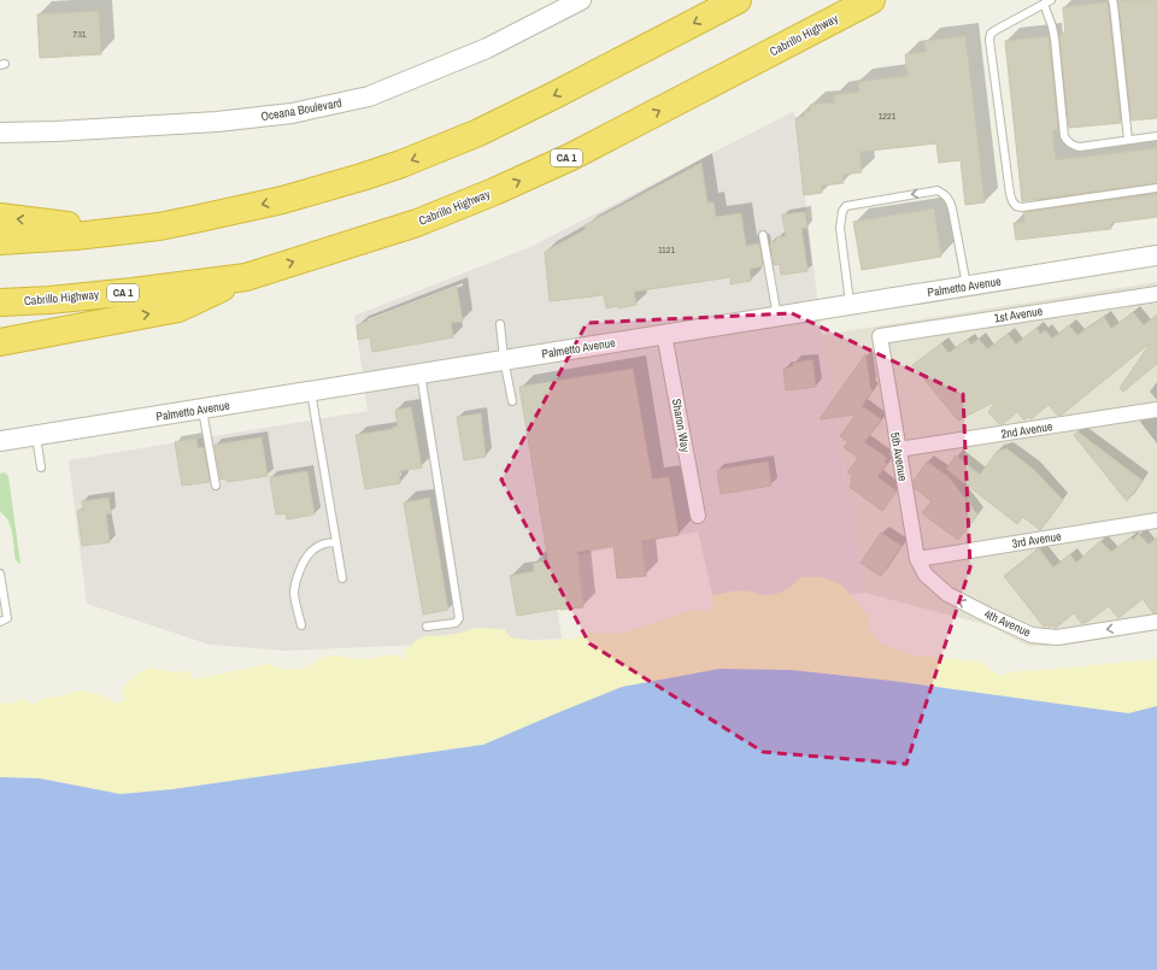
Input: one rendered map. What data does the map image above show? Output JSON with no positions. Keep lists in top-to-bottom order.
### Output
{
  "streets": {
    "highway": ["Cabrillo Highway", "CA 1"],
    "street": [
      "Oceana Boulevard",
      "Palmetto Avenue",
      "1st Avenue",
      "Sharon Way",
      "2nd Avenue",
      "5th Avenue",
      "3rd Avenue",
      "4th Avenue"
    ]
  },
  "crossings": [
    ["Palmetto Avenue", "Sharon Way"],
    ["1st Avenue", "5th Avenue"],
    ["2nd Avenue", "5th Avenue"],
    ["5th Avenue", "3rd Avenue"],
    ["5th Avenue", "4th Avenue"]
  ],
  "one_way": ["4th Avenue"],
  "house_numbers": ["731", "1221", "1121"]
}
